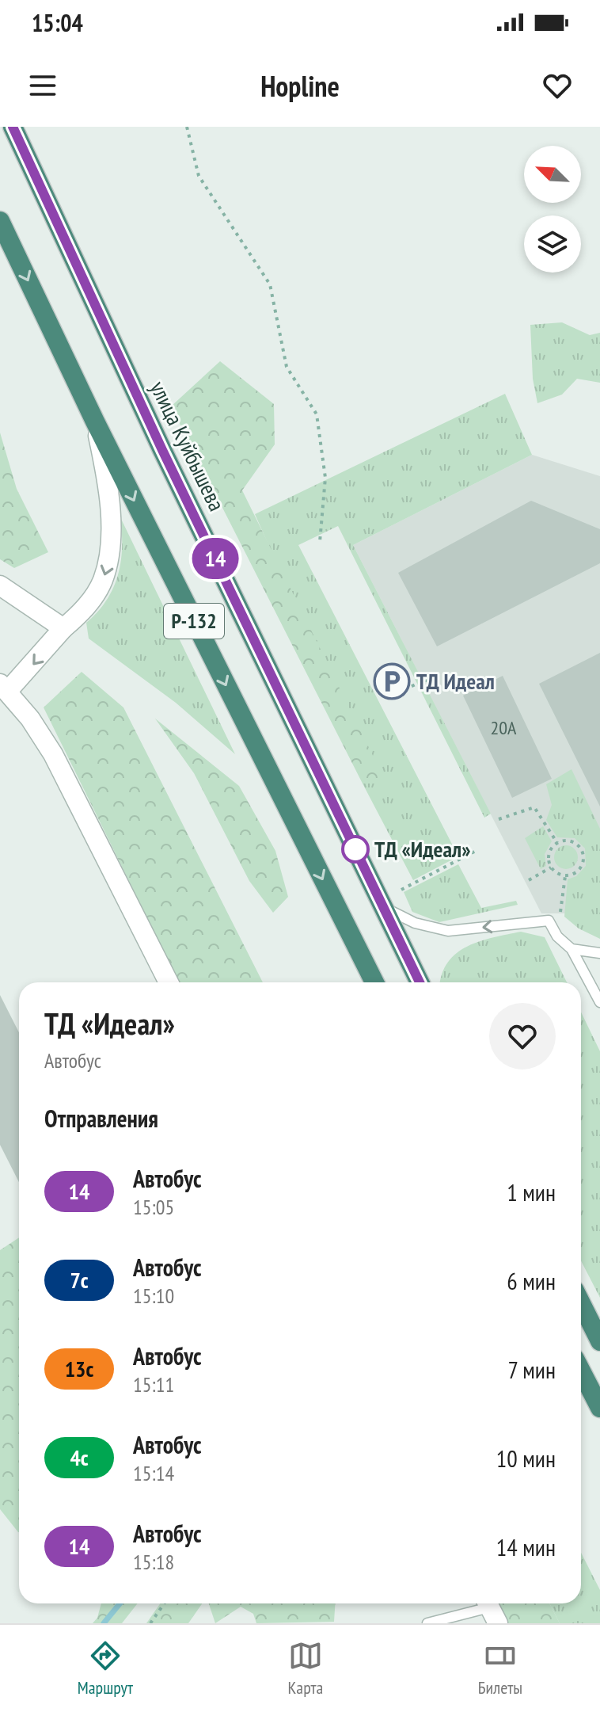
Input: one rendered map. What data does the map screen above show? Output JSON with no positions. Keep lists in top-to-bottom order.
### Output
{
  "streets": {
    "highway": ["улица Куйбышева", "Р-132"]
  },
  "places": {
    "parking": ["ТД Идеал"],
    "other": ["ТД «Идеал»"]
  },
  "lines": ["bus line 14"],
  "house_numbers": ["20А"],
  "north": "top left",
  "page": {
    "status": "15:04",
    "header": "Hopline",
    "on_map": "14",
    "heading": [
      ["ТД «Идеал»", "Автобус"],
      "Отправления"
    ],
    "list": [
      {
        "mark": "14",
        "name": "Автобус",
        "note": "15:05",
        "value": "1 мин"
      },
      {
        "mark": "7с",
        "name": "Автобус",
        "note": "15:10",
        "value": "6 мин"
      },
      {
        "mark": "13с",
        "name": "Автобус",
        "note": "15:11",
        "value": "7 мин"
      },
      {
        "mark": "4с",
        "name": "Автобус",
        "note": "15:14",
        "value": "10 мин"
      },
      {
        "mark": "14",
        "name": "Автобус",
        "note": "15:18",
        "value": "14 мин"
      }
    ],
    "tabs": ["Маршрут", "Карта", "Билеты"]
  }
}
